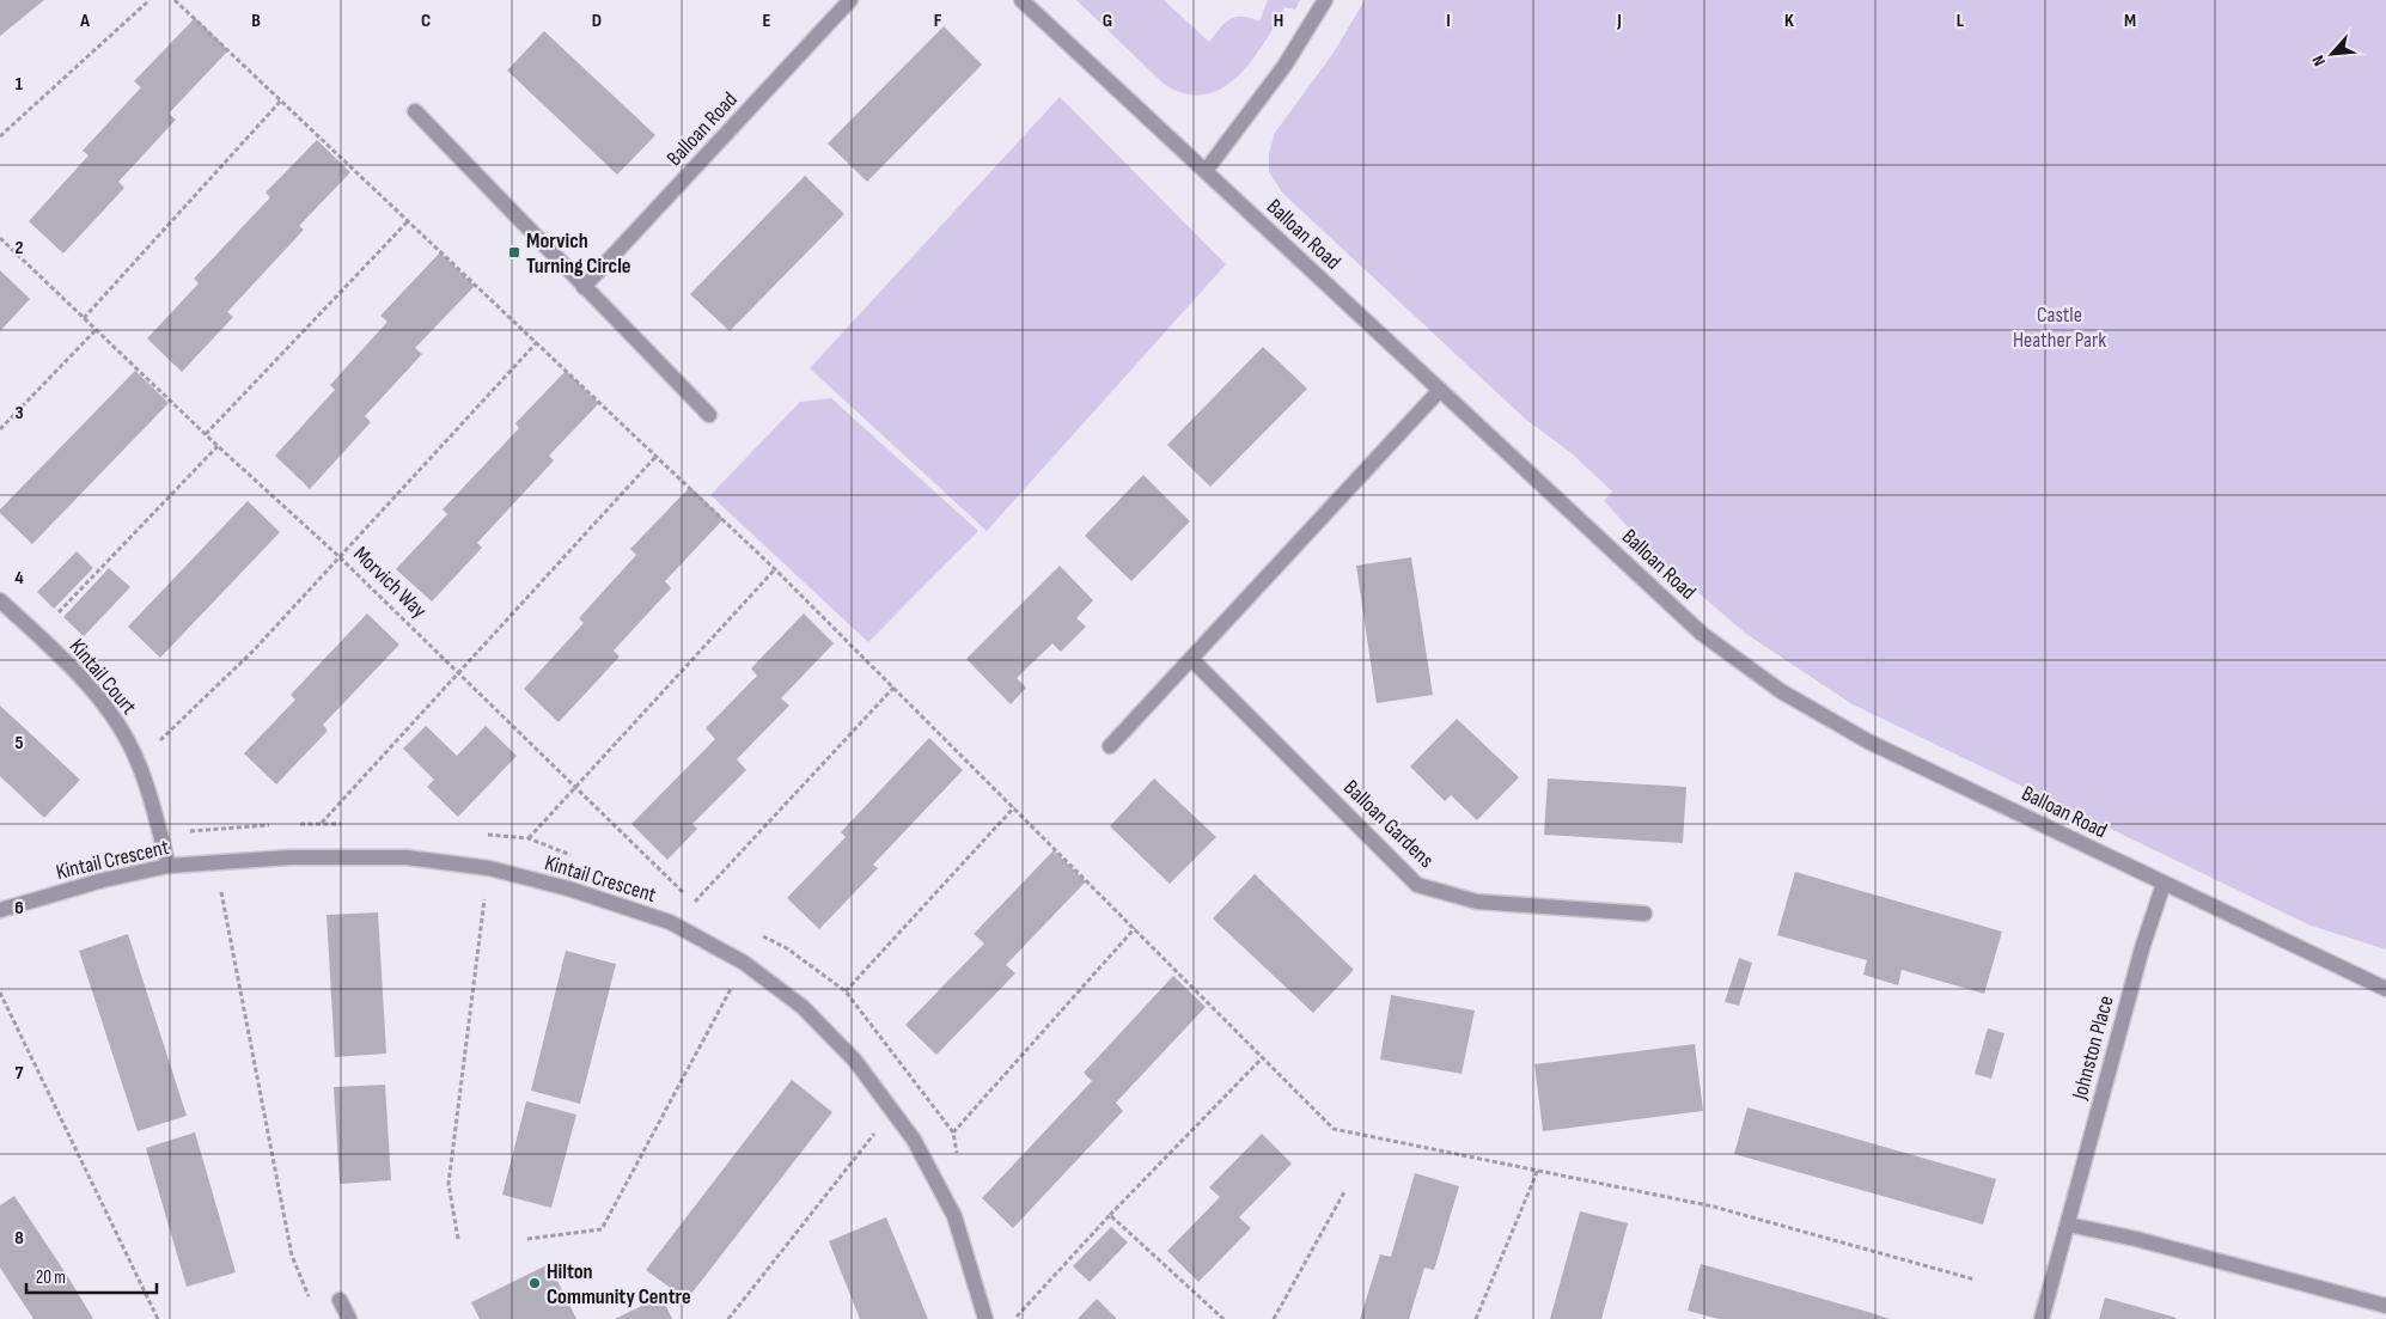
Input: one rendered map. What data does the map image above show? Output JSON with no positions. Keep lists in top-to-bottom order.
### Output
{
  "streets": {
    "street": [
      "Balloan Road",
      "Kintail Court",
      "Balloan Gardens",
      "Kintail Crescent",
      "Johnston Place"
    ],
    "path": ["Morvich Way"]
  },
  "crossings": [
    ["Balloan Road", "Johnston Place"],
    ["Kintail Court", "Kintail Crescent"]
  ],
  "parks": ["Castle Heather Park"],
  "places": {
    "transit": ["Morvich Turning Circle"],
    "other": ["Hilton Community Centre"]
  },
  "scale_bar": "20 m",
  "north": "bottom left",
  "grid": {
    "columns": [
      "A",
      "B",
      "C",
      "D",
      "E",
      "F",
      "G",
      "H",
      "I",
      "J",
      "K",
      "L",
      "M"
    ],
    "rows": [
      "1",
      "2",
      "3",
      "4",
      "5",
      "6",
      "7",
      "8"
    ]
  }
}
